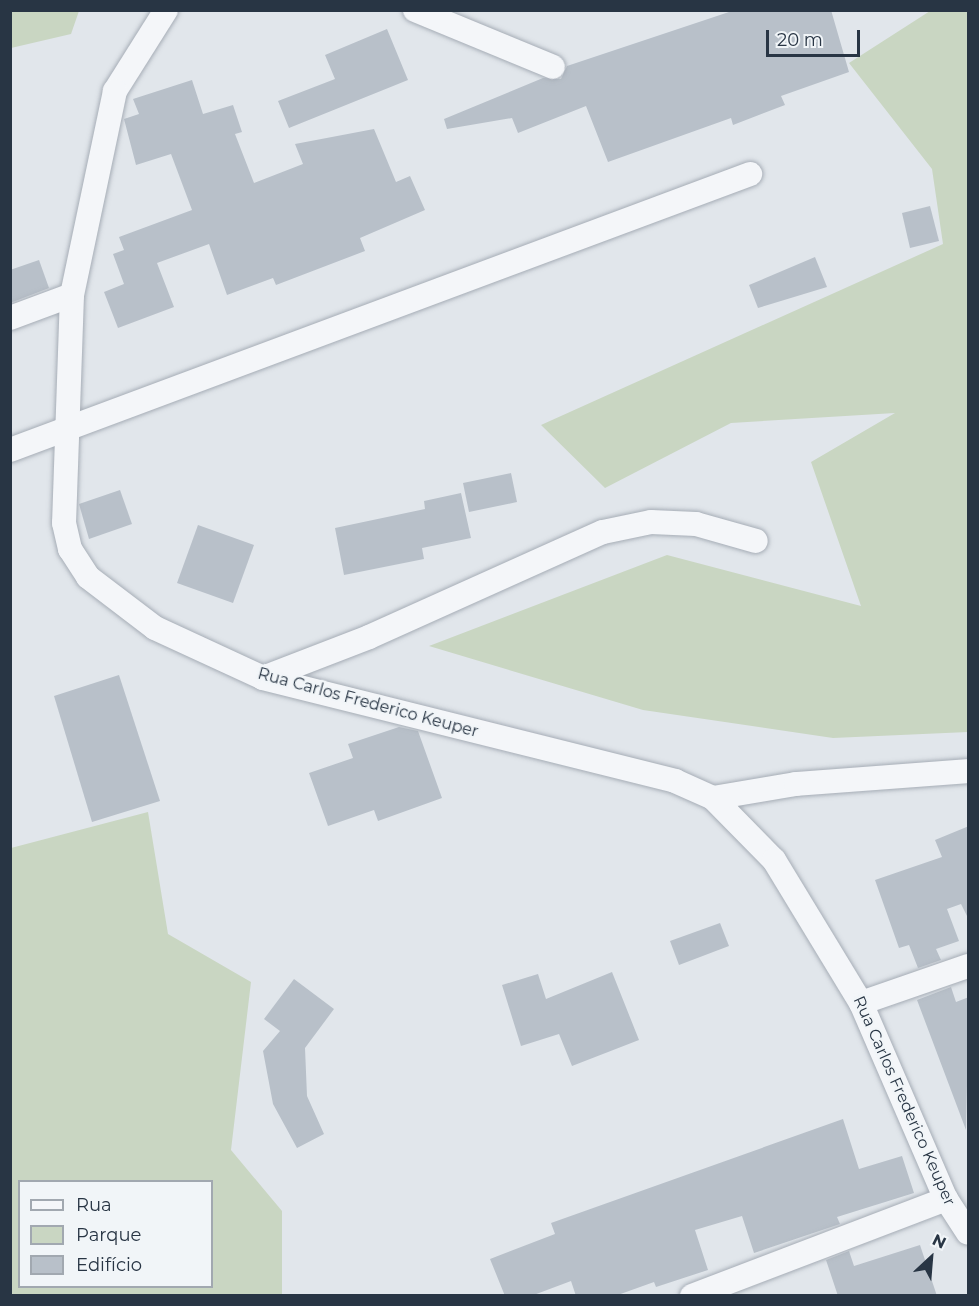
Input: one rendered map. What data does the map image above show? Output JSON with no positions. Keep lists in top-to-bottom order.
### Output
{
  "streets": {
    "street": ["Rua Carlos Frederico Keuper"]
  },
  "legend": ["Rua", "Parque", "Edifício"],
  "scale_bar": "20 m",
  "north": "top right"
}
